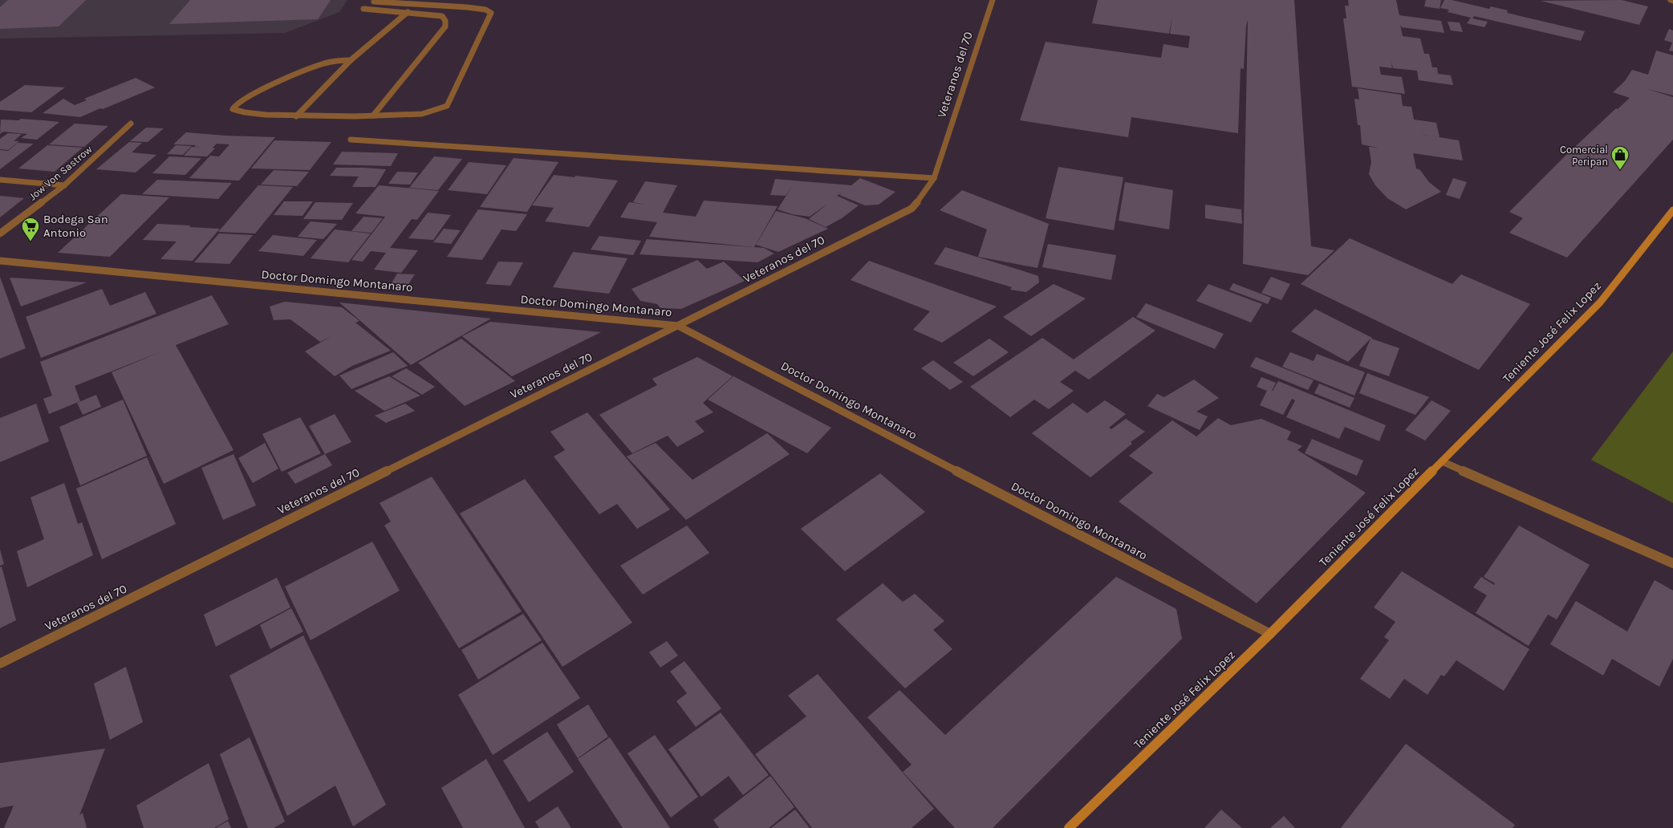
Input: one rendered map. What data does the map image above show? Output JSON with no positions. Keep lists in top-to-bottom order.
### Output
{
  "streets": {
    "main road": ["Teniente José Felix Lopez"],
    "street": ["Veteranos del 70", "Jow Von Sastrow", "Doctor Domingo Montanaro"]
  },
  "crossings": [
    ["Veteranos del 70", "Doctor Domingo Montanaro"],
    ["Doctor Domingo Montanaro", "Teniente José Felix Lopez"]
  ],
  "places": {
    "shop": ["Comercial Peripan"],
    "supermarket": ["Bodega San Antonio"]
  }
}
